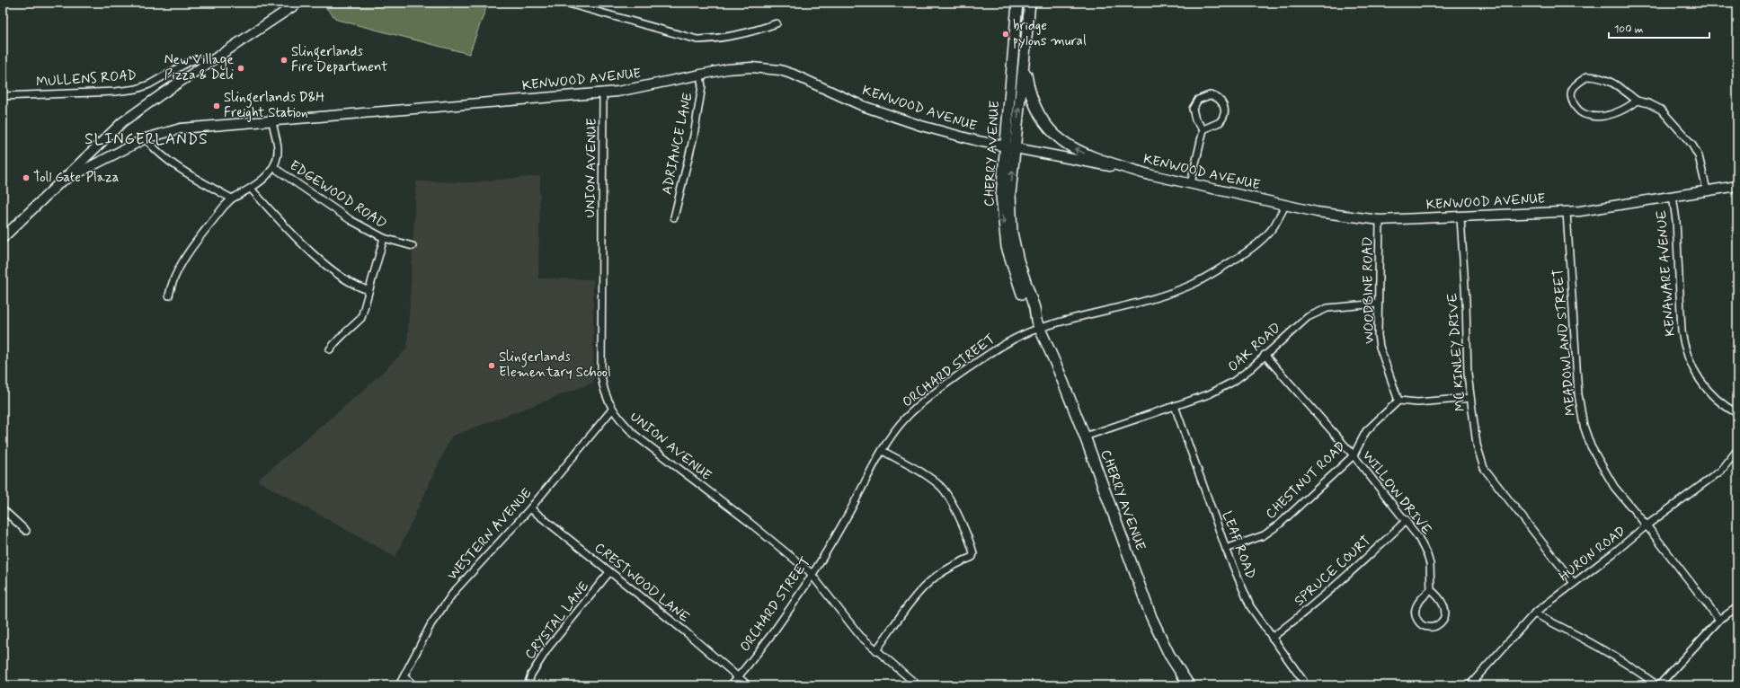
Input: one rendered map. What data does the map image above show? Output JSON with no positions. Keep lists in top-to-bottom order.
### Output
{
  "streets": {
    "main road": ["KENWOOD AVENUE", "CHERRY AVENUE"],
    "street": [
      "MULLENS ROAD",
      "ADRIANCE LANE",
      "UNION AVENUE",
      "EDGEWOOD ROAD",
      "KENAWARE AVENUE",
      "WOODBINE ROAD",
      "MEADOWLAND STREET",
      "OAK ROAD",
      "MC KINLEY DRIVE",
      "ORCHARD STREET",
      "CHESTNUT ROAD",
      "WILLOW DRIVE",
      "WESTERN AVENUE",
      "LEAF ROAD",
      "HURON ROAD",
      "SPRUCE COURT",
      "CRESTWOOD LANE",
      "CRYSTAL LANE"
    ]
  },
  "crossings": [
    ["KENWOOD AVENUE", "ADRIANCE LANE"],
    ["KENWOOD AVENUE", "CHERRY AVENUE"],
    ["KENWOOD AVENUE", "UNION AVENUE"],
    ["KENWOOD AVENUE", "KENAWARE AVENUE"],
    ["KENWOOD AVENUE", "WOODBINE ROAD"],
    ["KENWOOD AVENUE", "MEADOWLAND STREET"],
    ["KENWOOD AVENUE", "MC KINLEY DRIVE"],
    ["KENWOOD AVENUE", "ORCHARD STREET"],
    ["CHERRY AVENUE", "OAK ROAD"],
    ["CHERRY AVENUE", "ORCHARD STREET"],
    ["UNION AVENUE", "ORCHARD STREET"],
    ["UNION AVENUE", "WESTERN AVENUE"],
    ["WOODBINE ROAD", "OAK ROAD"],
    ["WOODBINE ROAD", "CHESTNUT ROAD"],
    ["MEADOWLAND STREET", "HURON ROAD"],
    ["OAK ROAD", "WILLOW DRIVE"],
    ["OAK ROAD", "LEAF ROAD"],
    ["MC KINLEY DRIVE", "HURON ROAD"],
    ["ORCHARD STREET", "CRESTWOOD LANE"],
    ["CHESTNUT ROAD", "WILLOW DRIVE"],
    ["CHESTNUT ROAD", "LEAF ROAD"],
    ["WILLOW DRIVE", "SPRUCE COURT"],
    ["WESTERN AVENUE", "CRESTWOOD LANE"],
    ["LEAF ROAD", "SPRUCE COURT"],
    ["CRESTWOOD LANE", "CRYSTAL LANE"]
  ],
  "districts": ["SLINGERLANDS"],
  "places": [
    "bridge pylons mural",
    "Slingerlands Fire Department",
    "New Village Pizza & Deli",
    "Slingerlands D&H Freight Station",
    "Toll Gate Plaza",
    "Slingerlands Elementary School"
  ],
  "scale_bar": "100 m"
}
